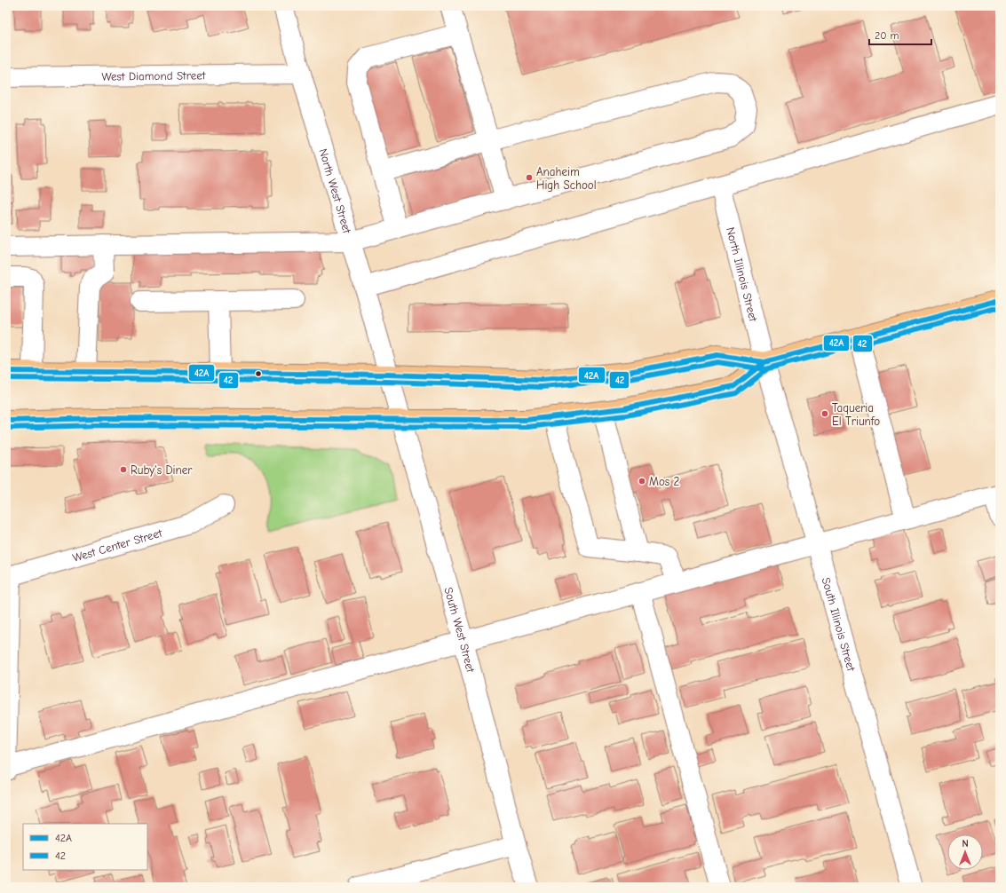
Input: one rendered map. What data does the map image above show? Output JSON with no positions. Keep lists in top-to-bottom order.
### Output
{
  "streets": {
    "street": [
      "West Diamond Street",
      "North West Street",
      "North Illinois Street",
      "West Center Street",
      "South Illinois Street",
      "South West Street"
    ]
  },
  "crossings": [
    ["West Diamond Street", "North West Street"],
    ["North West Street", "South West Street"],
    ["North Illinois Street", "South Illinois Street"]
  ],
  "places": [
    "Anaheim High School",
    "Taqueria El Triunfo",
    "Ruby's Diner",
    "Mos 2"
  ],
  "lines": ["transit line 42A", "transit line 42"],
  "legend": ["42A", "42"],
  "scale_bar": "20 m",
  "north": "top"
}
